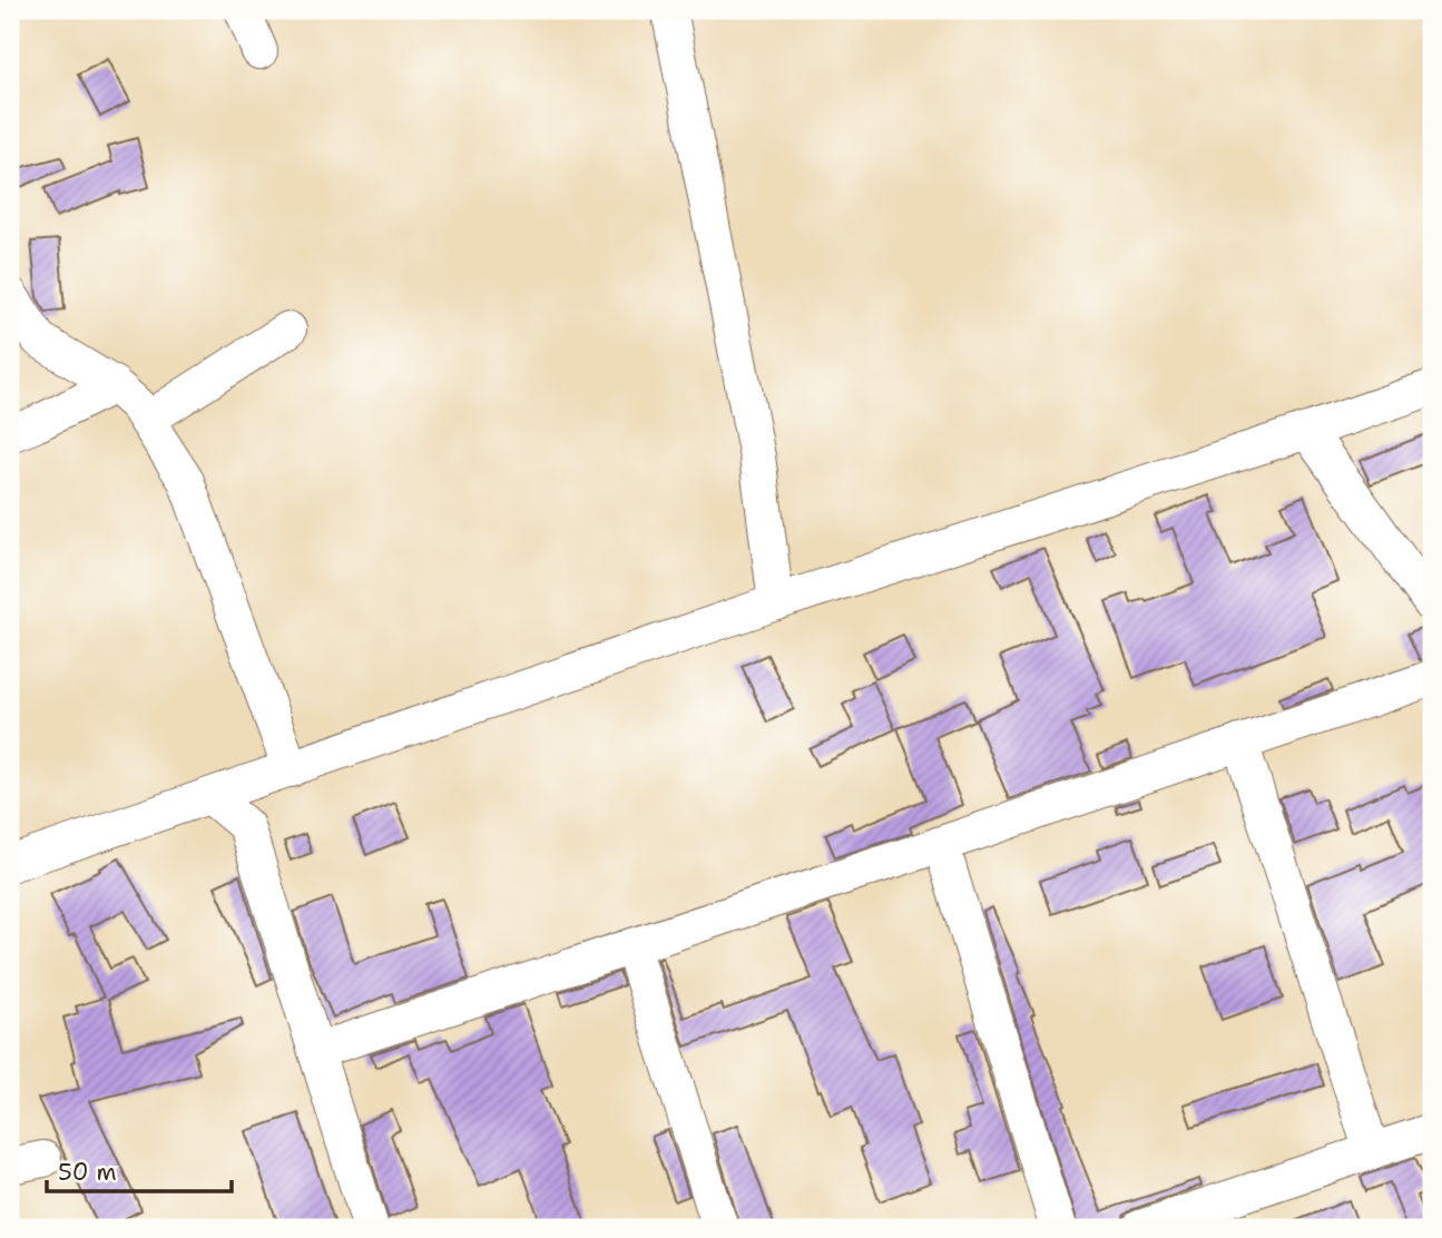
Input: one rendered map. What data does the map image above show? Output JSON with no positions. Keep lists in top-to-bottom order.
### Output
{
  "scale_bar": "50 m"
}
